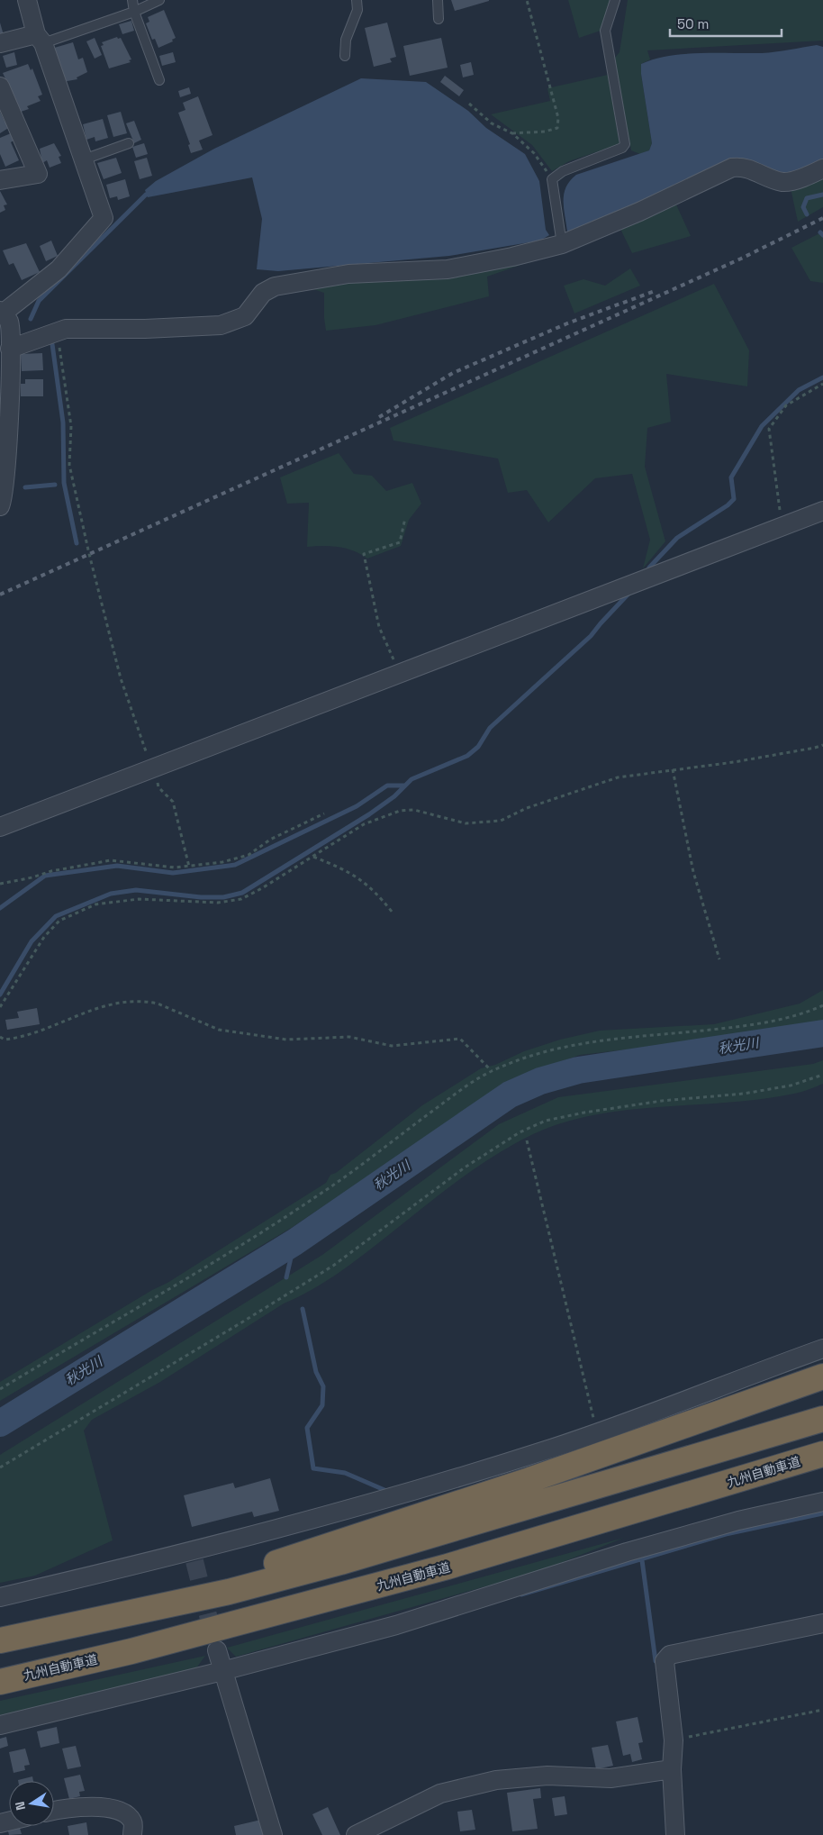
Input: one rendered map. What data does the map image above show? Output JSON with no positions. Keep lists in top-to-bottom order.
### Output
{
  "streets": {
    "highway": ["九州自動車道"]
  },
  "water": ["秋光川"],
  "scale_bar": "50 m",
  "north": "left"
}
